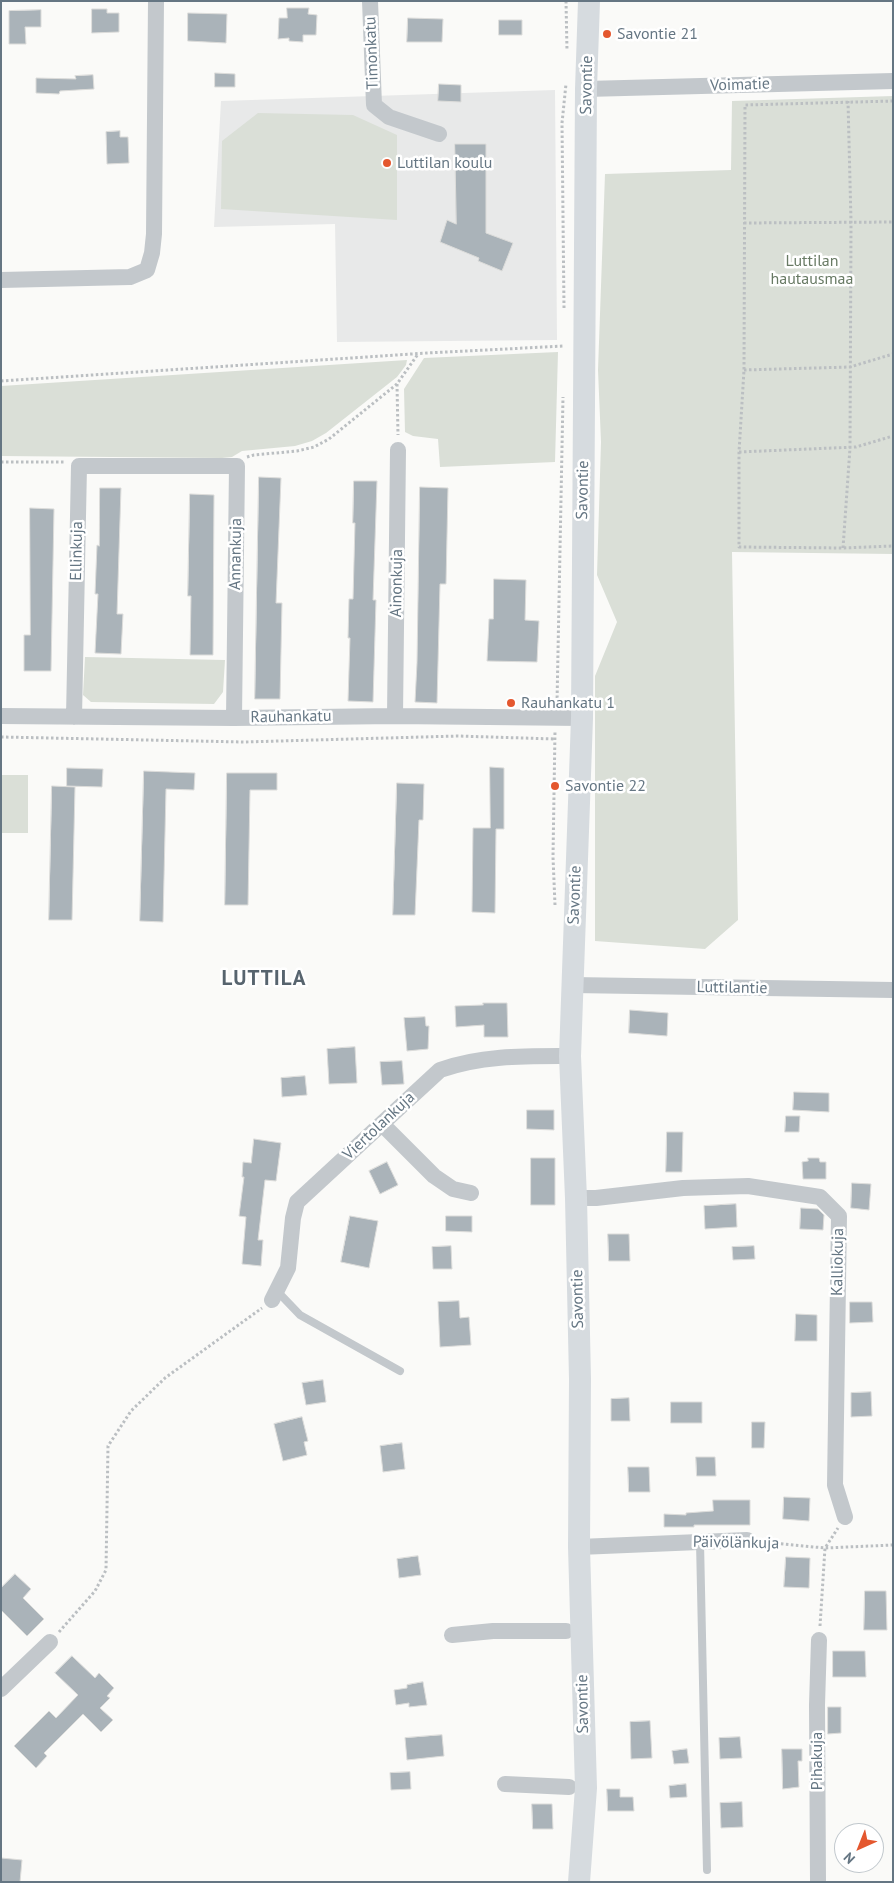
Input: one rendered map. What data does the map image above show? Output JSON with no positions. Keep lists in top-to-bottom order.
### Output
{
  "streets": {
    "street": [
      "Timonkatu",
      "Savontie",
      "Voimatie",
      "Ellinkuja",
      "Annankuja",
      "Ainonkuja",
      "Rauhankatu",
      "Luttilantie",
      "Viertolankuja",
      "Kalliokuja",
      "Päivölänkuja",
      "Pihakuja"
    ]
  },
  "crossings": [
    ["Savontie", "Voimatie"],
    ["Savontie", "Rauhankatu"],
    ["Savontie", "Luttilantie"],
    ["Savontie", "Viertolankuja"],
    ["Savontie", "Kalliokuja"],
    ["Savontie", "Päivölänkuja"],
    ["Ellinkuja", "Rauhankatu"],
    ["Annankuja", "Rauhankatu"],
    ["Ainonkuja", "Rauhankatu"]
  ],
  "districts": ["LUTTILA"],
  "parks": ["Luttilan hautausmaa"],
  "places": [
    "Savontie 21",
    "Luttilan koulu",
    "Rauhankatu 1",
    "Savontie 22"
  ],
  "north": "bottom left"
}
